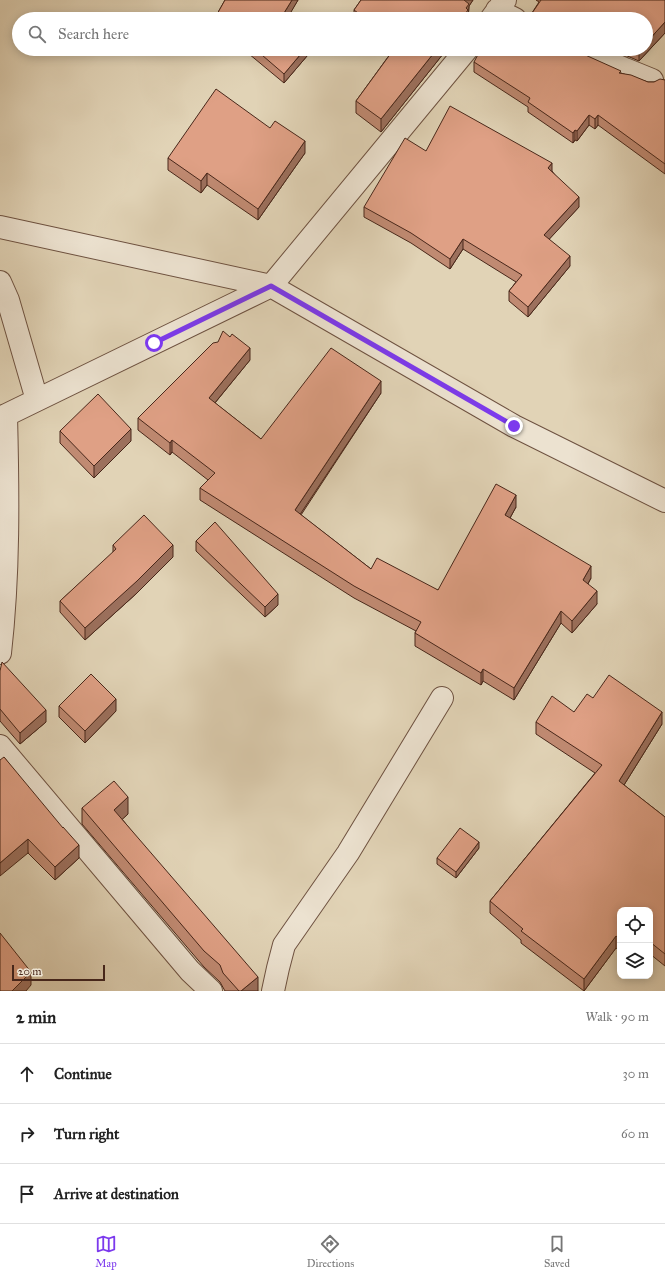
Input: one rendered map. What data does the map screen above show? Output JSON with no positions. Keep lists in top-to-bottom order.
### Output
{
  "scale_bar": "20 m",
  "page": {
    "search": "Search here",
    "scale": "20 m",
    "heading": ["2 min", "Walk · 90 m"],
    "list": [
      ["Continue", "30 m"],
      ["Turn right", "60 m"],
      "Arrive at destination"
    ],
    "nav": ["Map", "Directions", "Saved"]
  }
}
